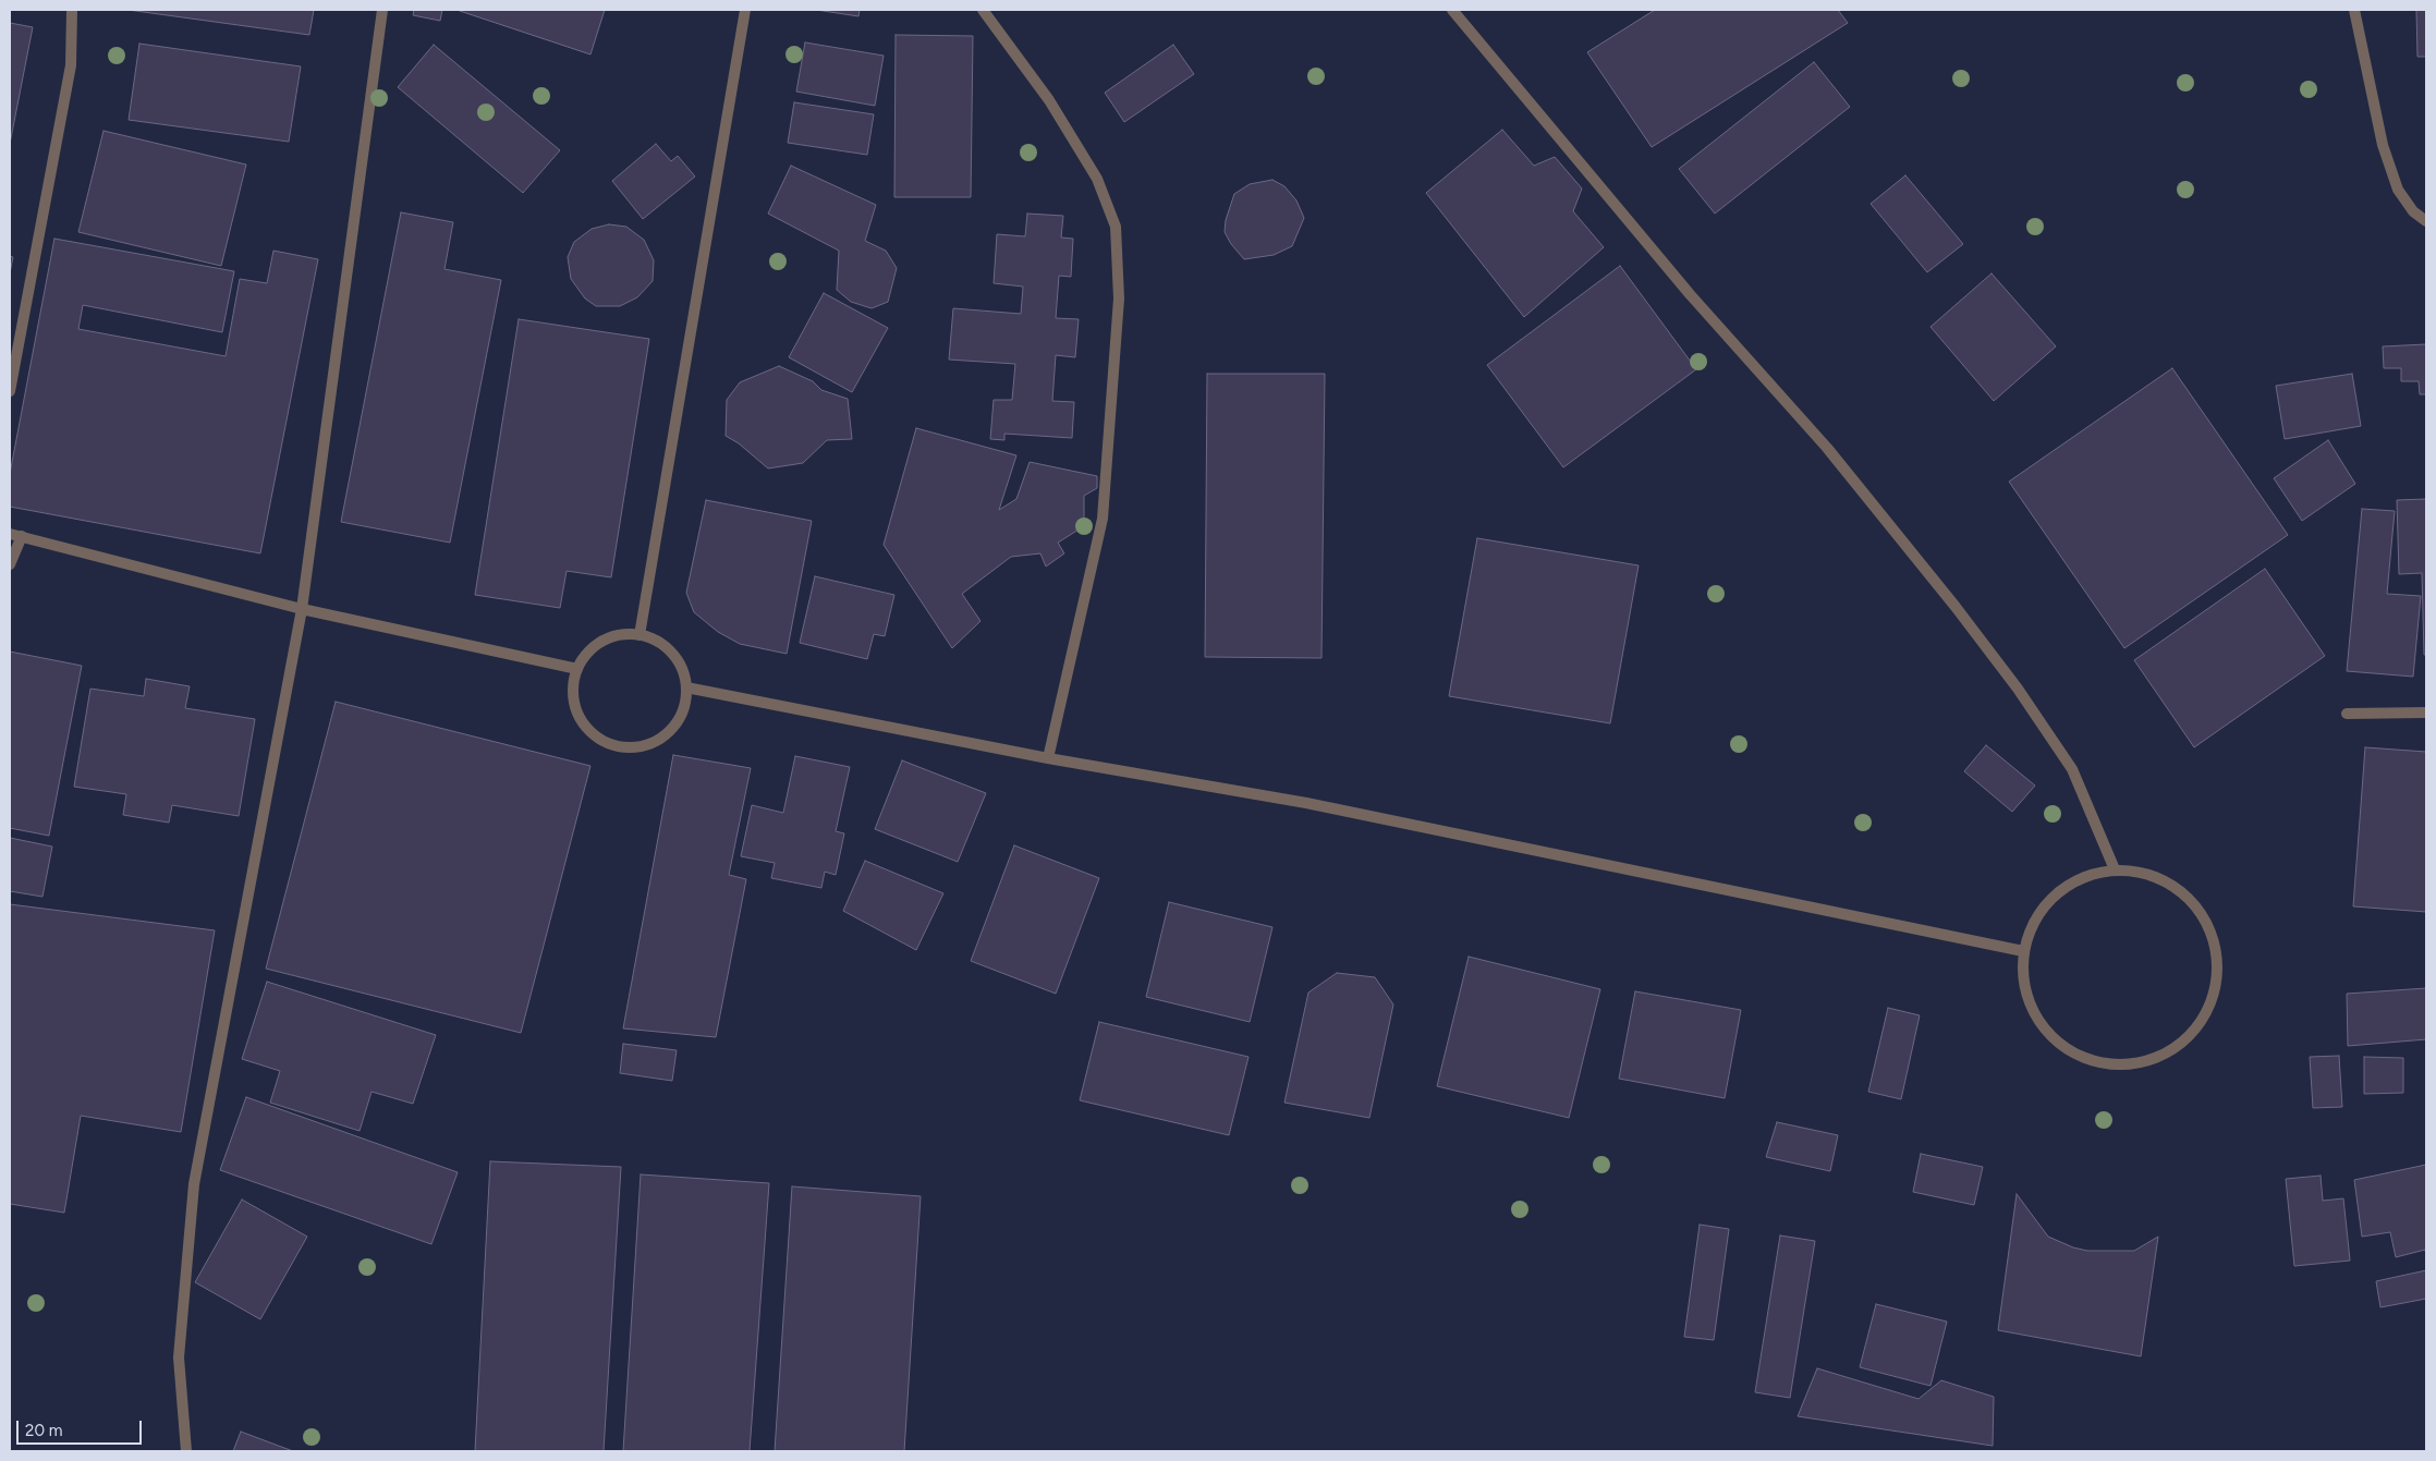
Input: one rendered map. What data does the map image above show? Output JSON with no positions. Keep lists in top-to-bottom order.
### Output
{
  "scale_bar": "20 m"
}
